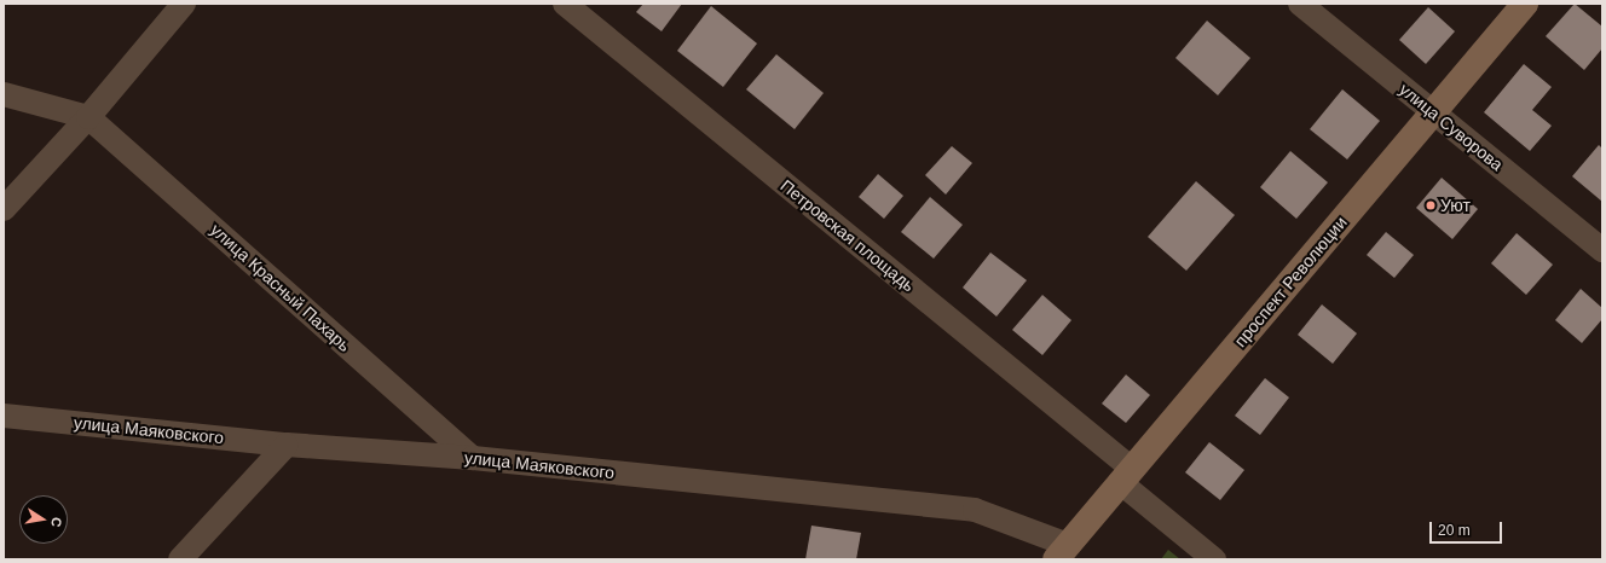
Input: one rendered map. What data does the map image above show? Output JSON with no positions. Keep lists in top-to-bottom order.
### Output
{
  "streets": {
    "street": [
      "улица Суворова",
      "Петровская площадь",
      "проспект Революции",
      "улица Красный Пахарь",
      "улица Маяковского"
    ]
  },
  "crossings": [
    ["улица Суворова", "проспект Революции"],
    ["Петровская площадь", "проспект Революции"],
    ["проспект Революции", "улица Маяковского"],
    ["улица Красный Пахарь", "улица Маяковского"]
  ],
  "places": ["Уют"],
  "scale_bar": "20 m",
  "north": "right"
}
